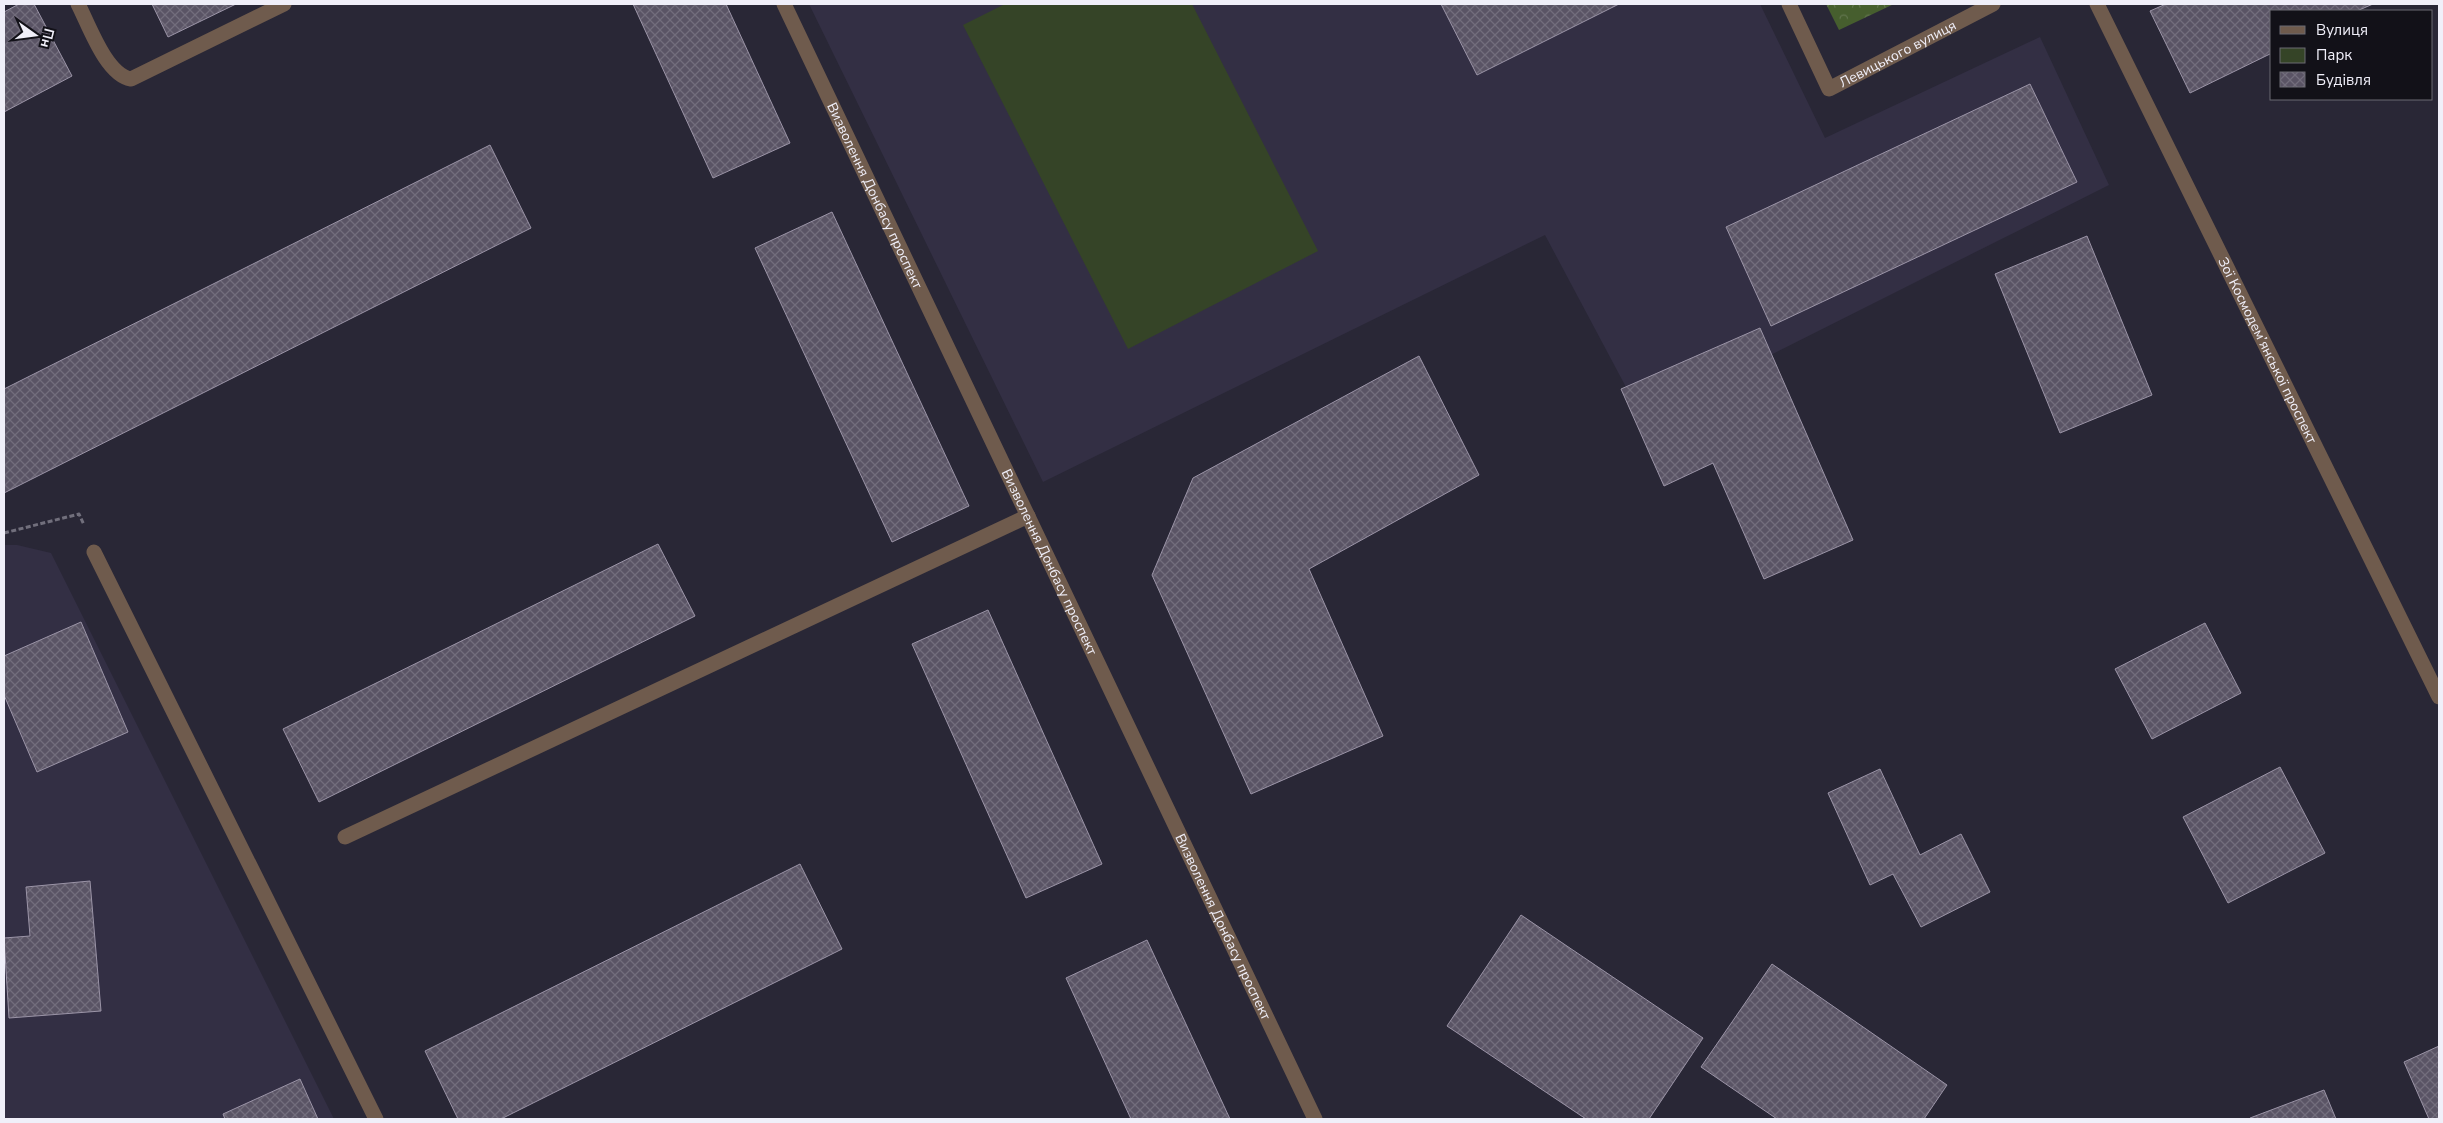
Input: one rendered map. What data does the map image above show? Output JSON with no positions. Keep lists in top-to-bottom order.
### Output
{
  "streets": {
    "street": ["Левицького вулиця", "Визволення Донбасу проспект", "Зої Космодем’янської проспект"]
  },
  "legend": ["Вулиця", "Парк", "Будівля"],
  "north": "right"
}
